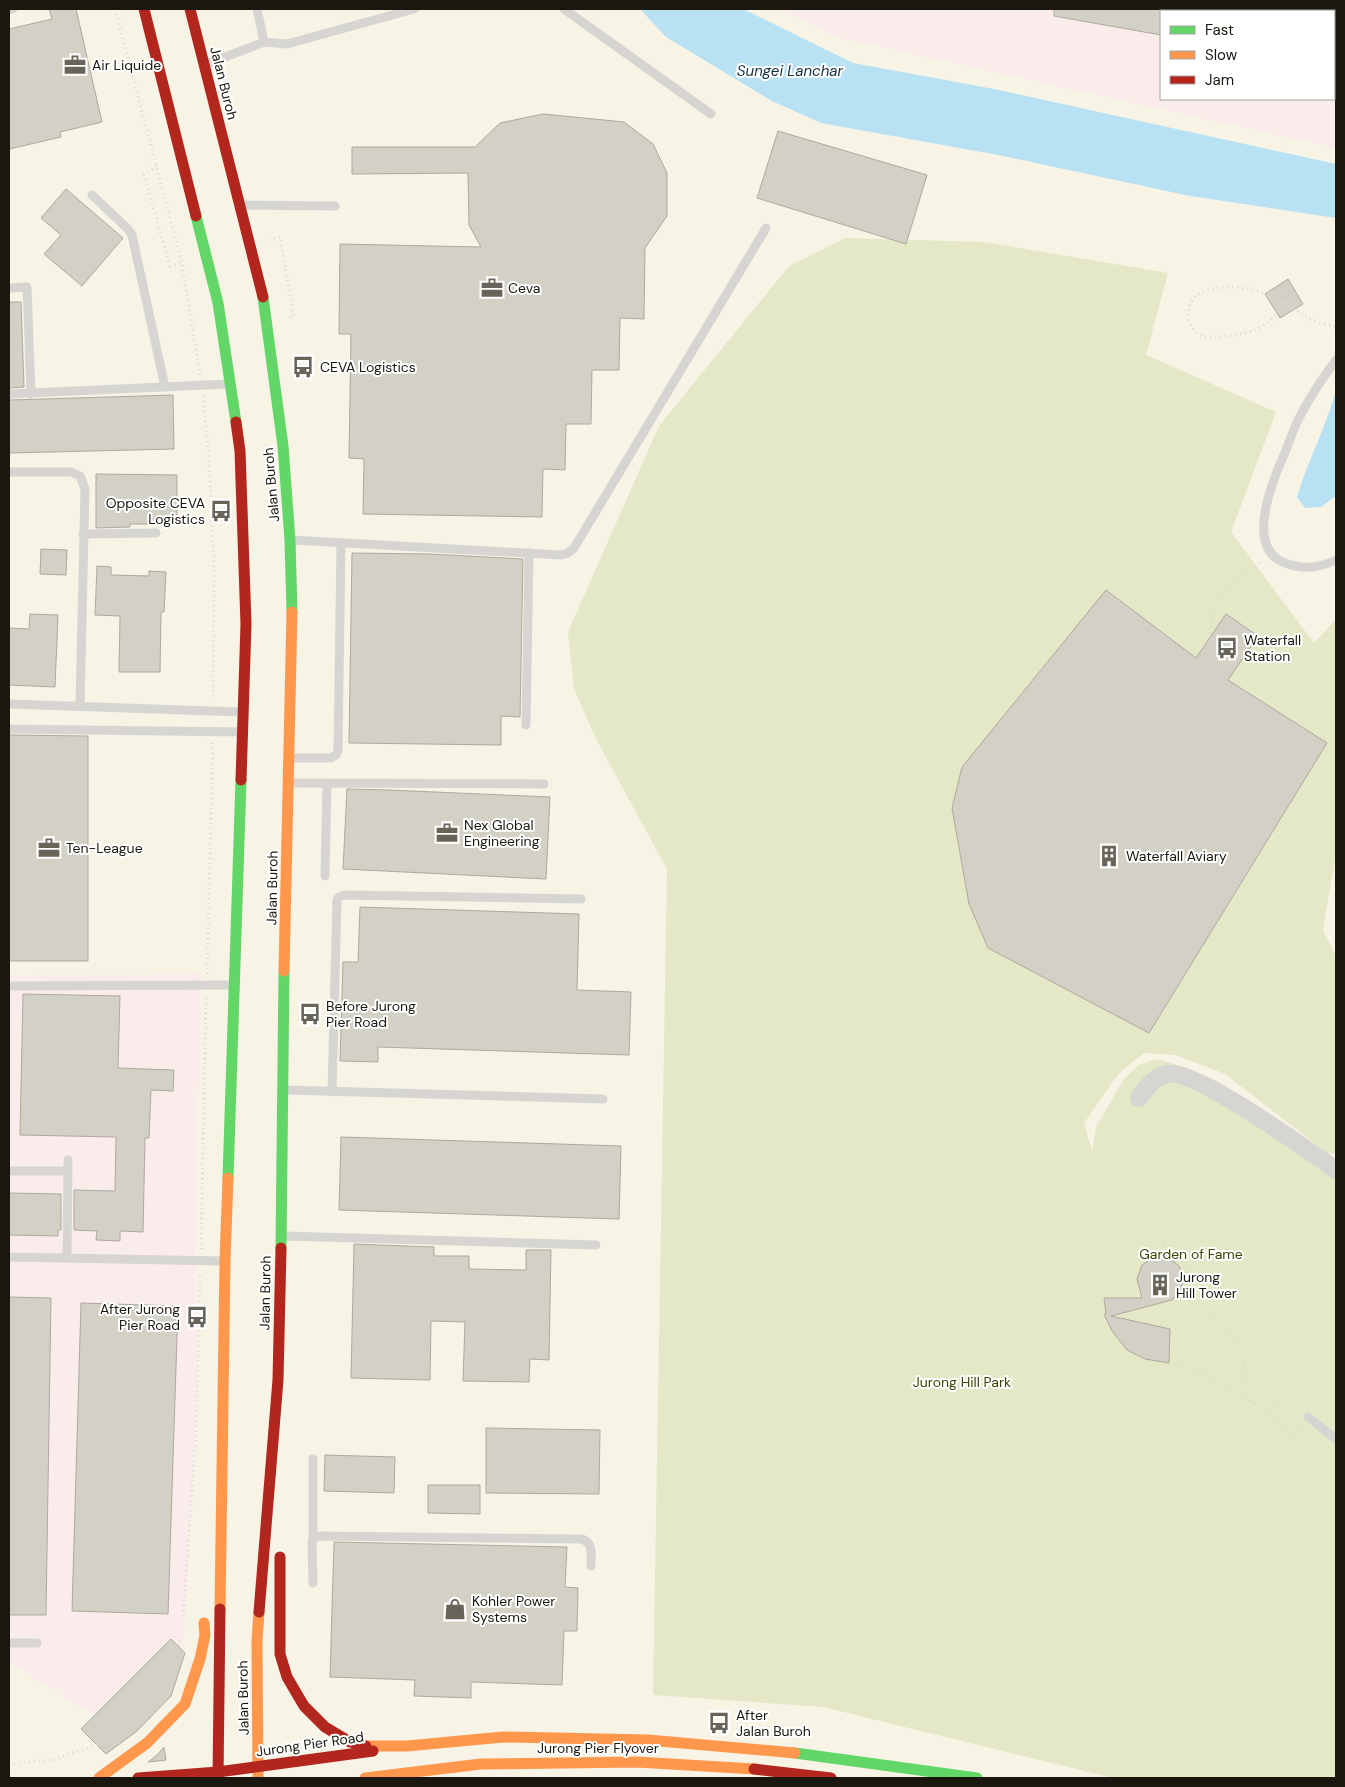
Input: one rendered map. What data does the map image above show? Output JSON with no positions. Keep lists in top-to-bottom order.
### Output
{
  "streets": {
    "main road": ["Jalan Buroh", "Jurong Pier Road", "Jurong Pier Flyover"]
  },
  "crossings": [
    ["Jalan Buroh", "Jurong Pier Road"]
  ],
  "water": ["Sungei Lanchar"],
  "parks": ["Garden of Fame", "Jurong Hill Park"],
  "places": {
    "office": [
      "Air Liquide",
      "Ceva",
      "Nex Global Engineering",
      "Ten-League"
    ],
    "bus stop": [
      "CEVA Logistics",
      "Opposite CEVA Logistics",
      "Waterfall Station",
      "Before Jurong Pier Road",
      "After Jurong Pier Road",
      "After Jalan Buroh"
    ],
    "building": ["Waterfall Aviary", "Jurong Hill Tower"],
    "shop": ["Kohler Power Systems"]
  },
  "legend": ["Fast", "Slow", "Jam"]
}
